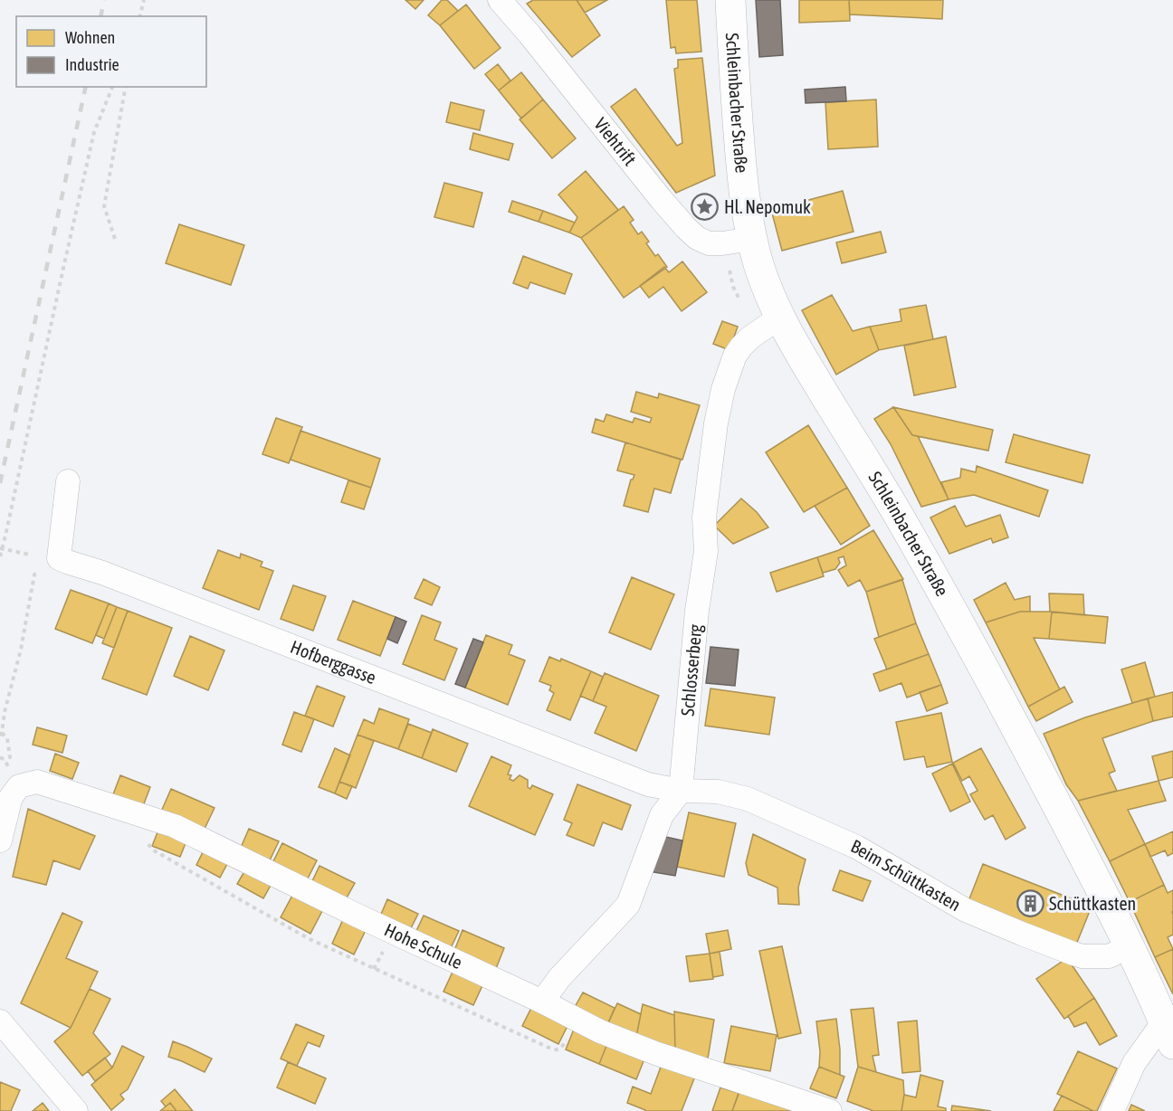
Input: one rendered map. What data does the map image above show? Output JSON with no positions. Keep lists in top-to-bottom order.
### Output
{
  "streets": {
    "main road": ["Schleinbacher Straße"],
    "street": [
      "Viehtrift",
      "Hofberggasse",
      "Schlosserberg",
      "Beim Schüttkasten",
      "Hohe Schule"
    ]
  },
  "crossings": [
    ["Schleinbacher Straße", "Viehtrift"],
    ["Schleinbacher Straße", "Schlosserberg"],
    ["Schleinbacher Straße", "Beim Schüttkasten"],
    ["Hofberggasse", "Schlosserberg"],
    ["Hofberggasse", "Beim Schüttkasten"],
    ["Schlosserberg", "Beim Schüttkasten"]
  ],
  "places": {
    "place": ["Hl. Nepomuk"],
    "building": ["Schüttkasten"]
  },
  "legend": ["Wohnen", "Industrie"]
}
